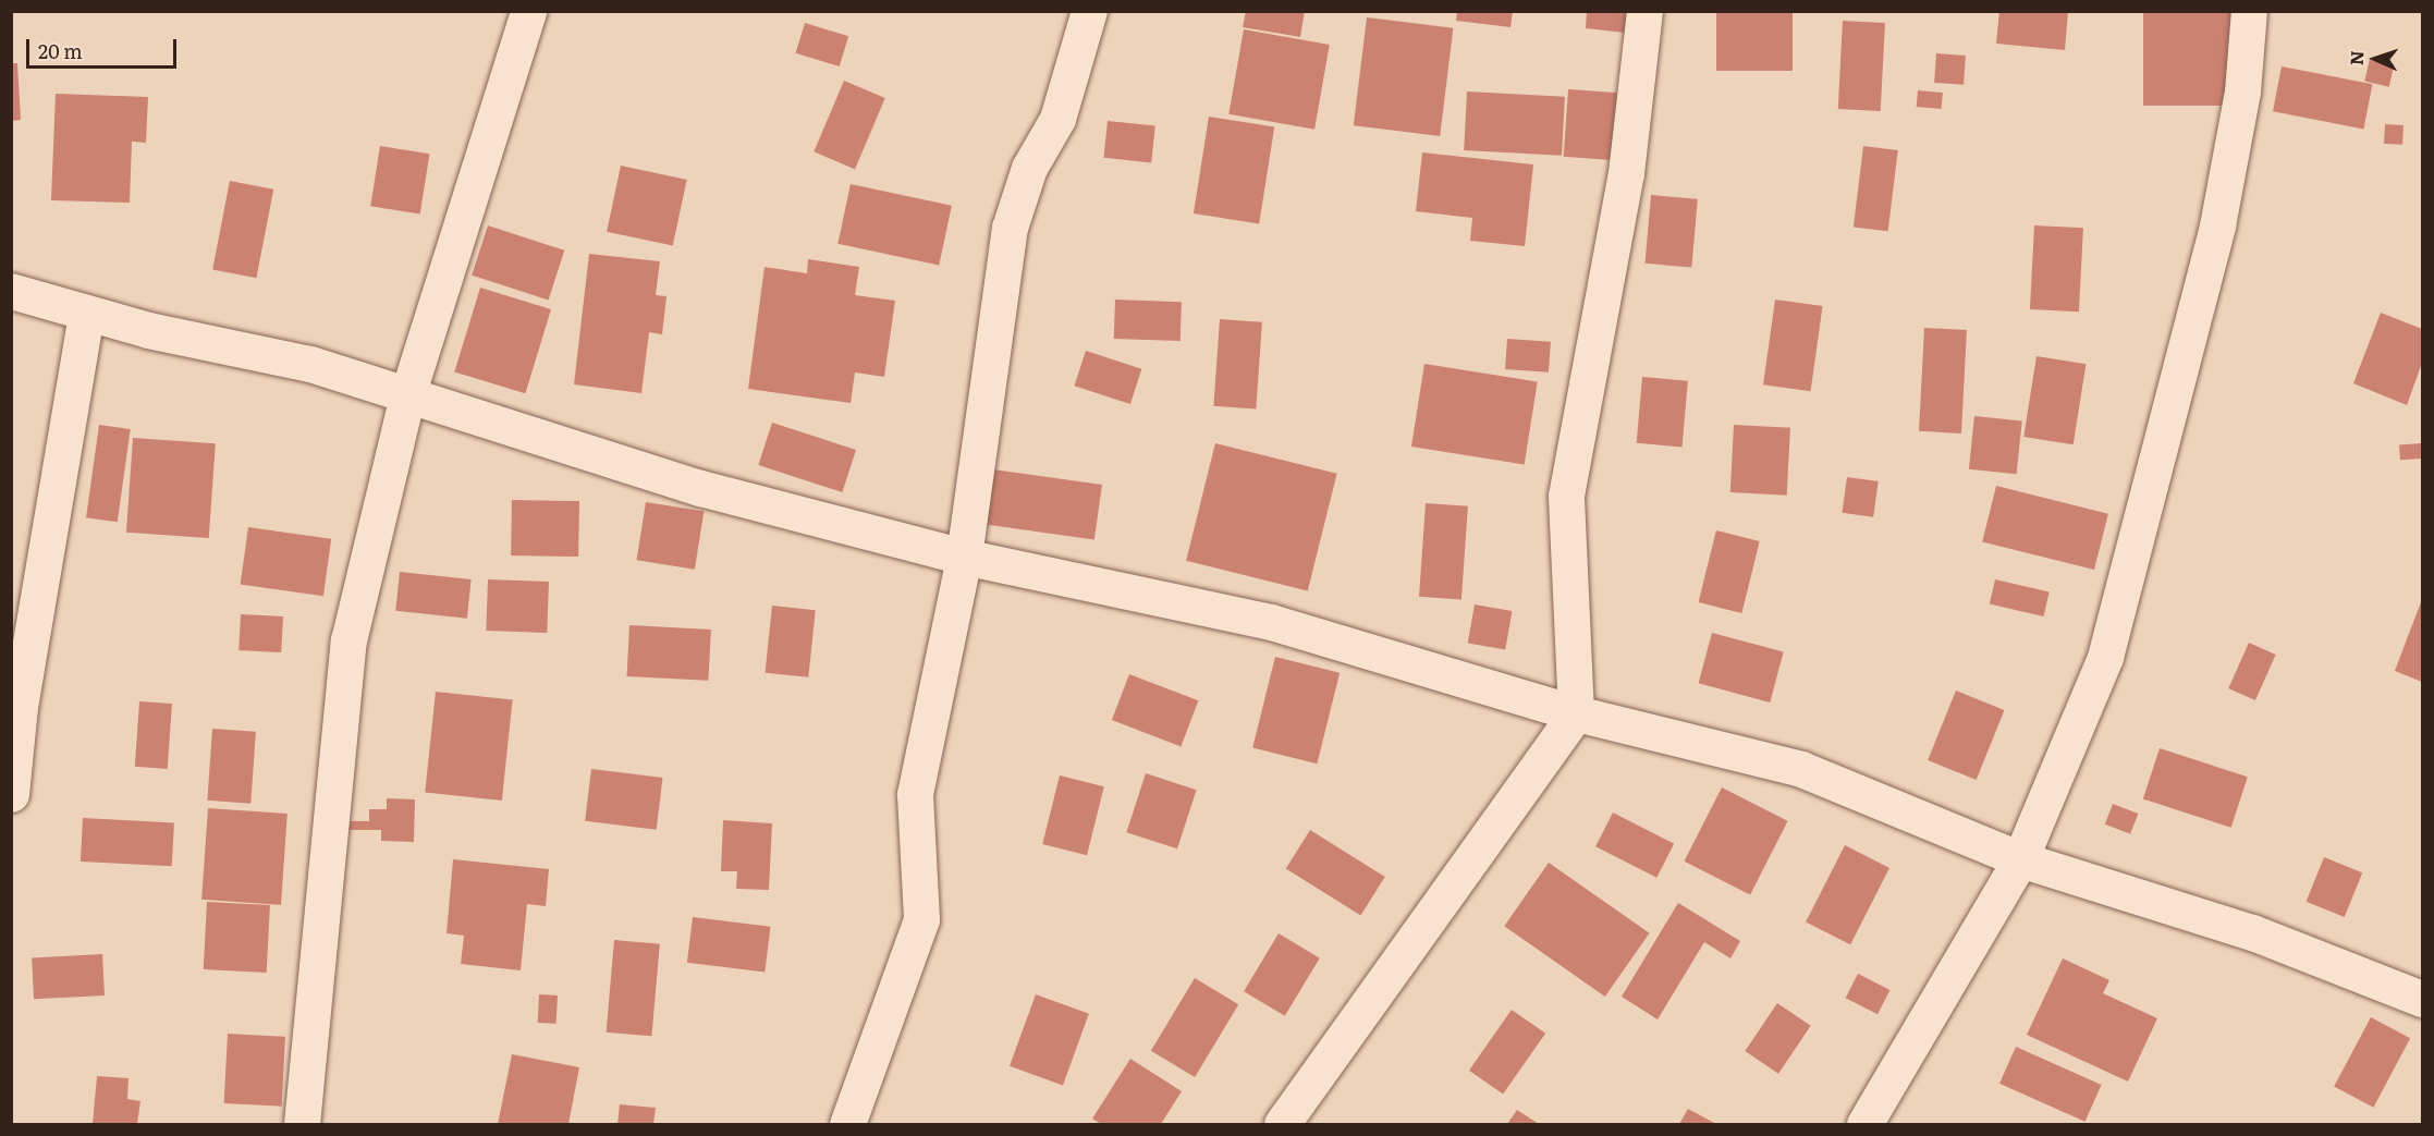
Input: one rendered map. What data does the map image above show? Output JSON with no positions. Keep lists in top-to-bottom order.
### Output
{
  "scale_bar": "20 m",
  "north": "left"
}
